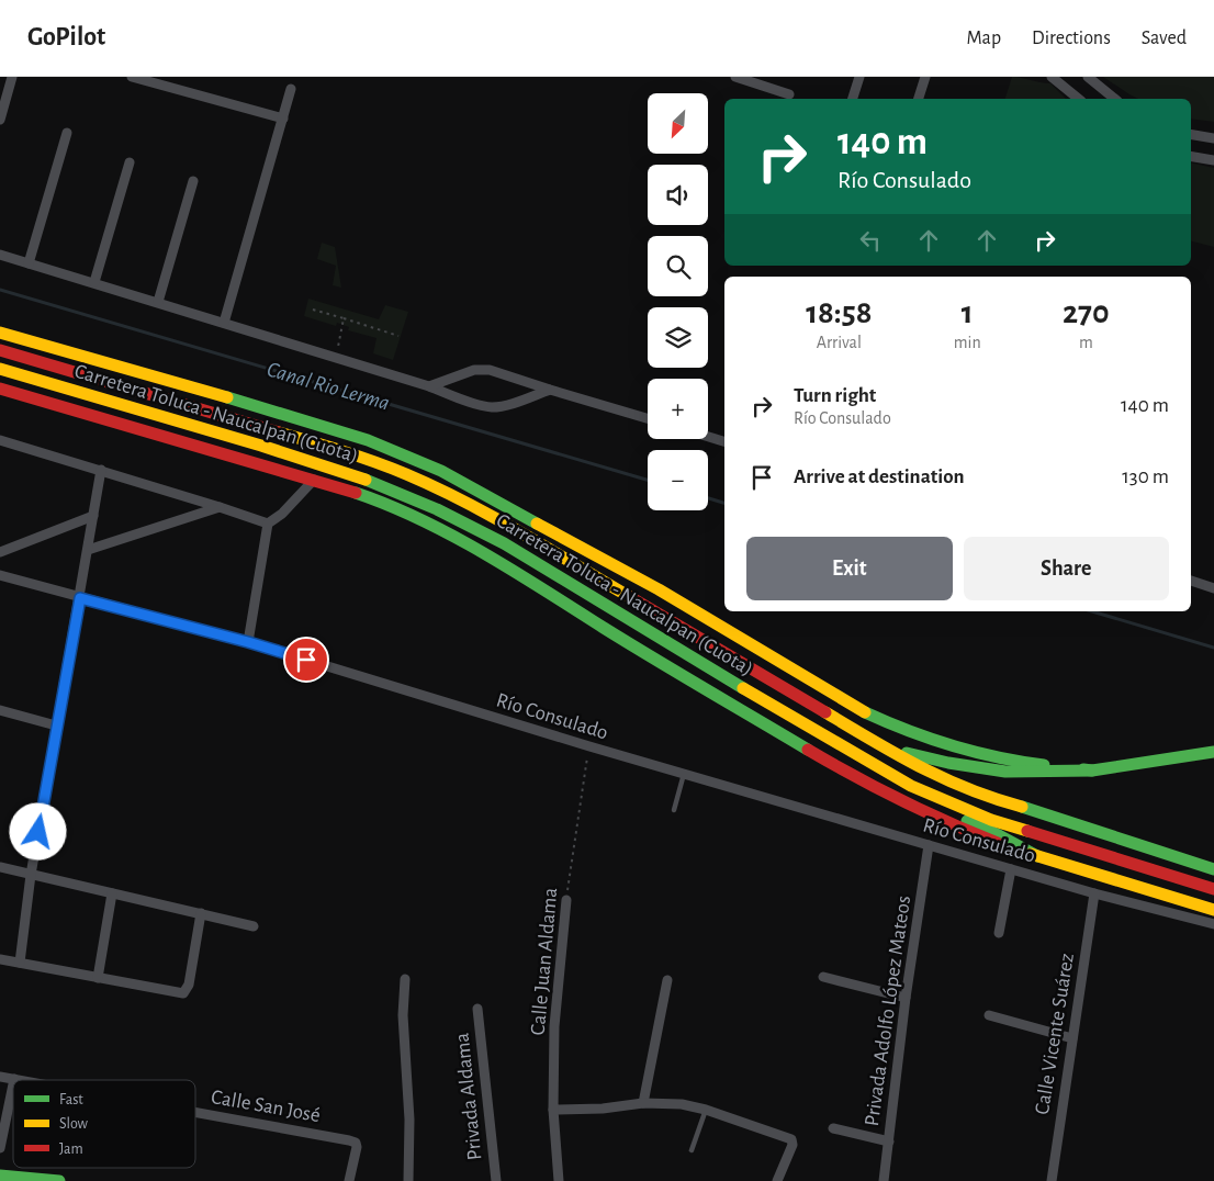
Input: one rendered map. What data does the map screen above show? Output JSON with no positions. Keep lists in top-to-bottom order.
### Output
{
  "streets": {
    "main road": ["Carretera Toluca - Naucalpan (Cuota)"],
    "street": [
      "Río Consulado",
      "Calle Juan Aldama",
      "Privada Adolfo López Mateos",
      "Calle Vicente Suárez",
      "Privada Aldama",
      "Calle San José"
    ]
  },
  "crossings": [
    ["Río Consulado", "Calle Juan Aldama"],
    ["Río Consulado", "Privada Adolfo López Mateos"],
    ["Río Consulado", "Calle Vicente Suárez"]
  ],
  "water": ["Canal Rio Lerma"],
  "legend": ["Fast", "Slow", "Jam"],
  "north": "bottom left",
  "page": {
    "header": "GoPilot",
    "nav": ["Map", "Directions", "Saved"],
    "map_buttons": ["+", "−"],
    "turn": ["140 m", "Río Consulado"],
    "eta": [
      "18:58",
      "Arrival",
      "1",
      "min",
      "270",
      "m"
    ],
    "list": [
      {
        "name": "Turn right",
        "note": "Río Consulado",
        "value": "140 m"
      },
      {
        "name": "Arrive at destination",
        "value": "130 m"
      }
    ],
    "buttons": ["Exit", "Share"]
  }
}
